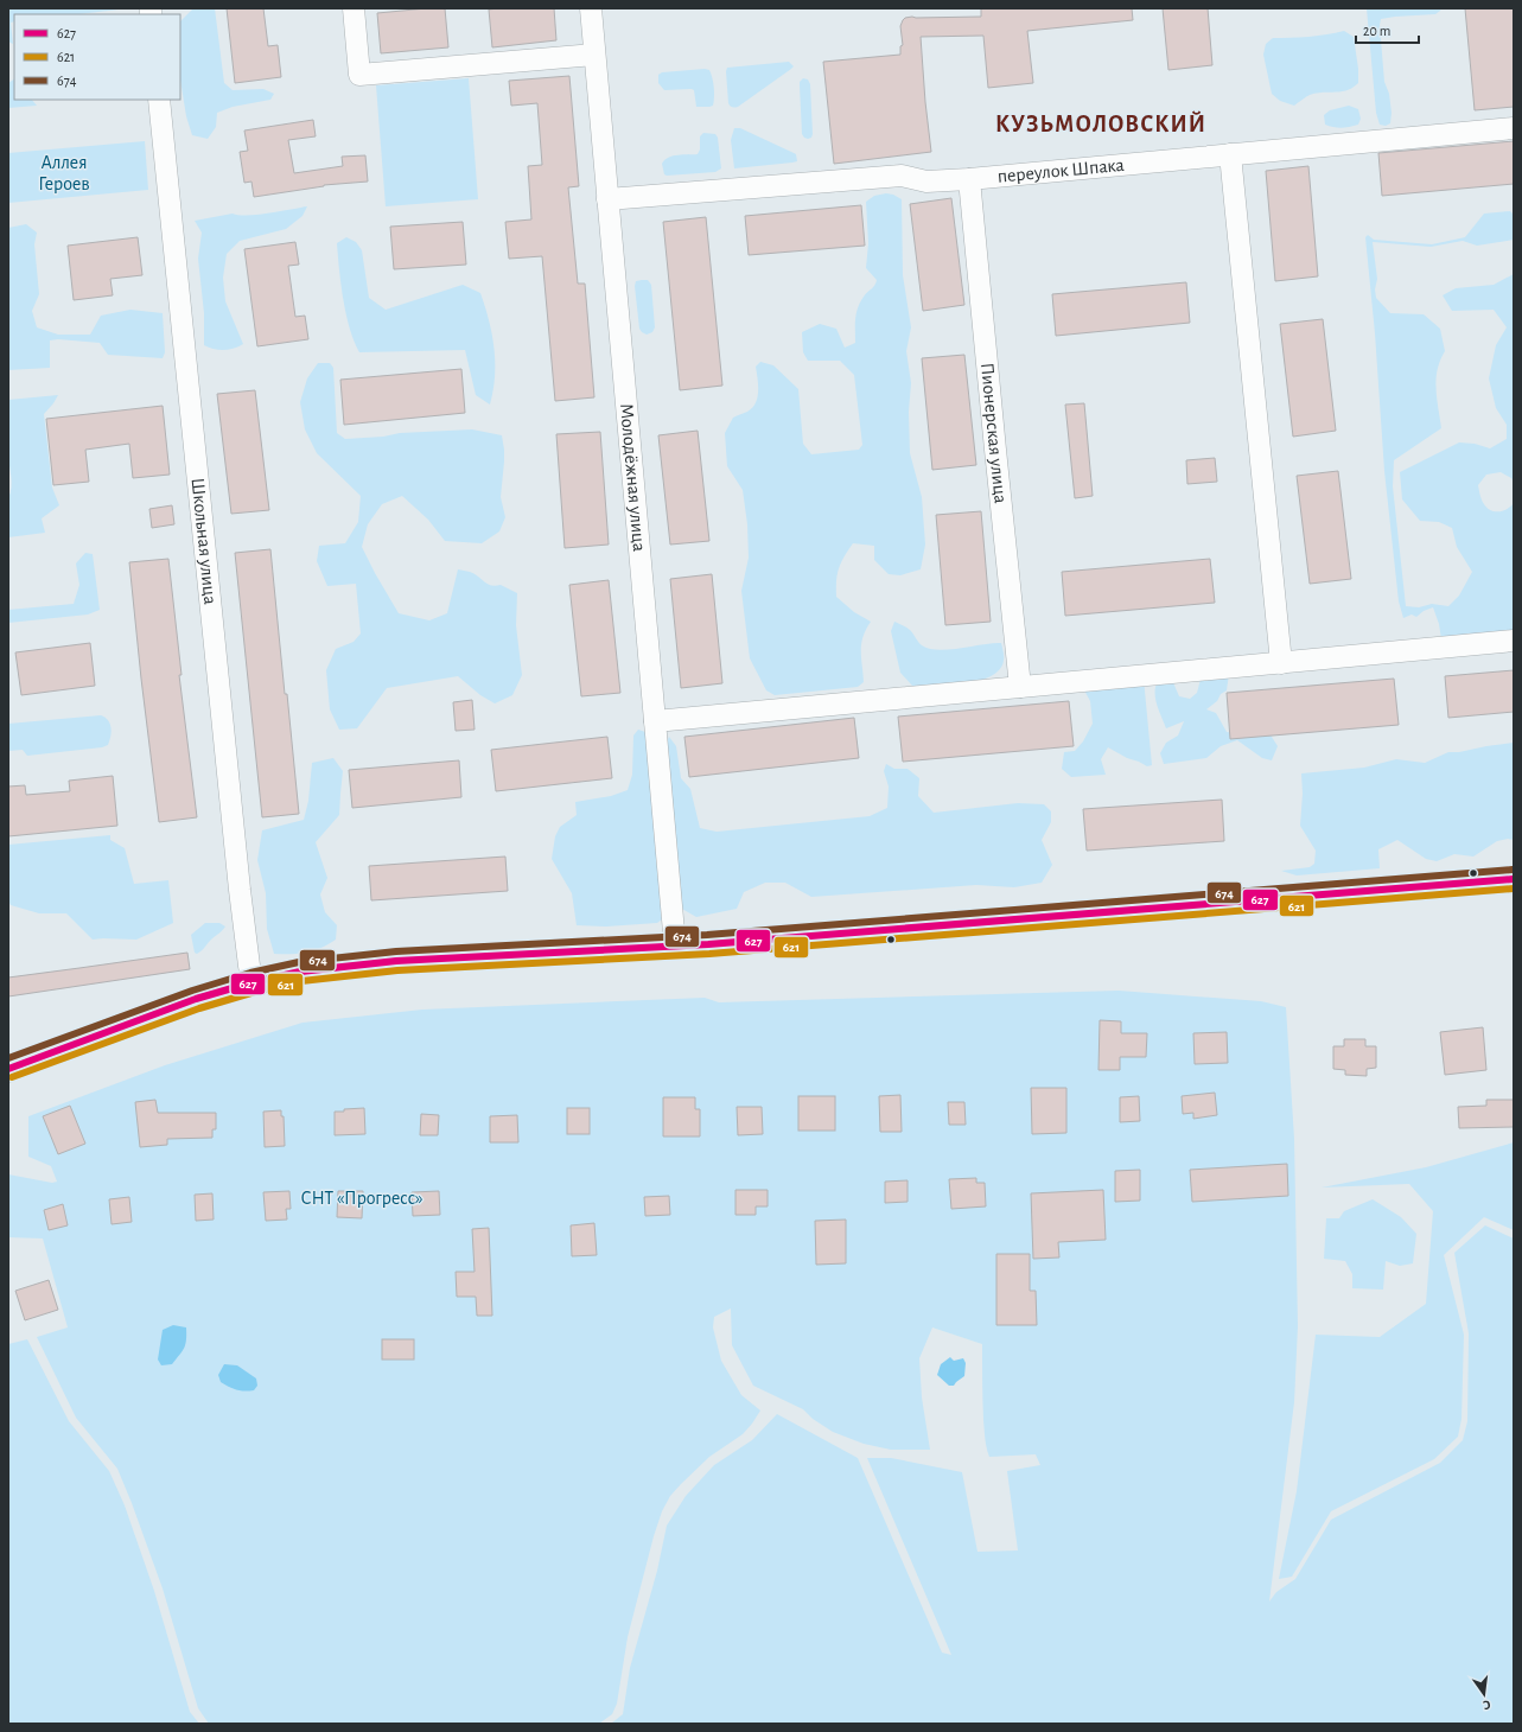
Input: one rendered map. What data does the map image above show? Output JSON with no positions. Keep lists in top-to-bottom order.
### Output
{
  "streets": {
    "street": [
      "переулок Шпака",
      "Пионерская улица",
      "Молодёжная улица",
      "Школьная улица"
    ]
  },
  "crossings": [
    ["переулок Шпака", "Пионерская улица"],
    ["переулок Шпака", "Молодёжная улица"]
  ],
  "districts": ["КУЗЬМОЛОВСКИЙ"],
  "parks": ["Аллея Героев", "СНТ «Прогресс»"],
  "lines": ["transit line 674", "transit line 627", "transit line 621"],
  "legend": ["627", "621", "674"],
  "scale_bar": "20 m",
  "north": "bottom"
}
